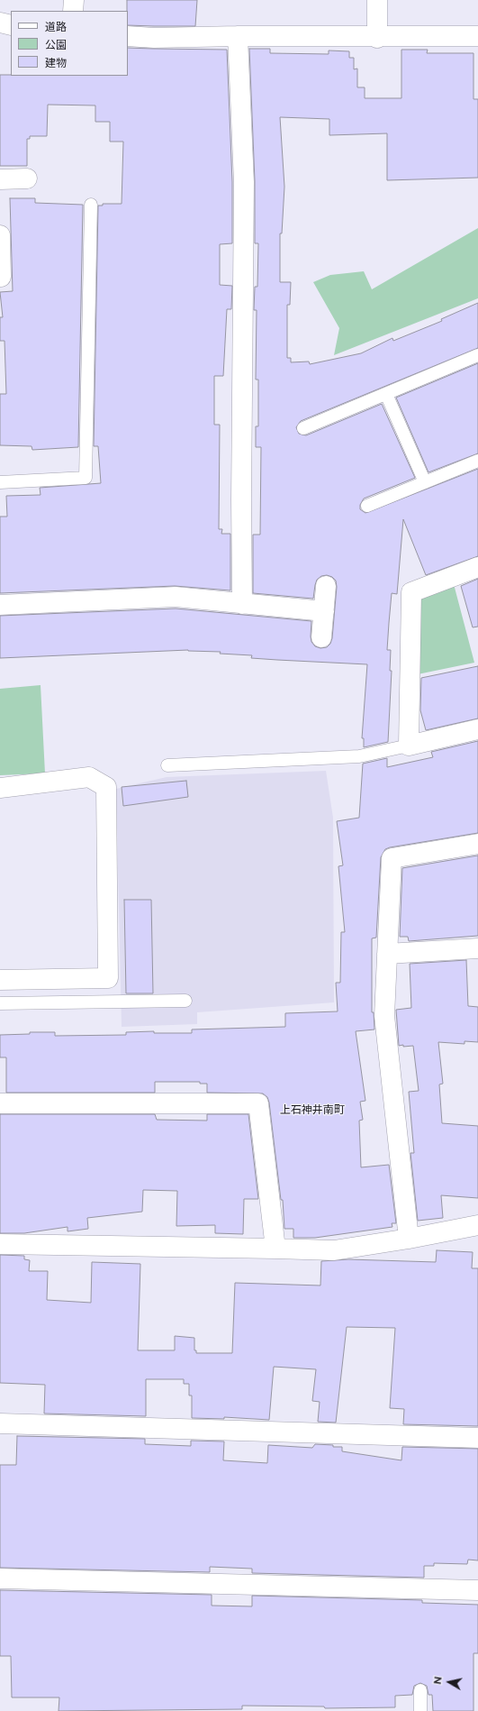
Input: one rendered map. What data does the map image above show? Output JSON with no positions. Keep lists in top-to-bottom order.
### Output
{
  "districts": ["上石神井南町"],
  "legend": ["道路", "公園", "建物"],
  "north": "left"
}
